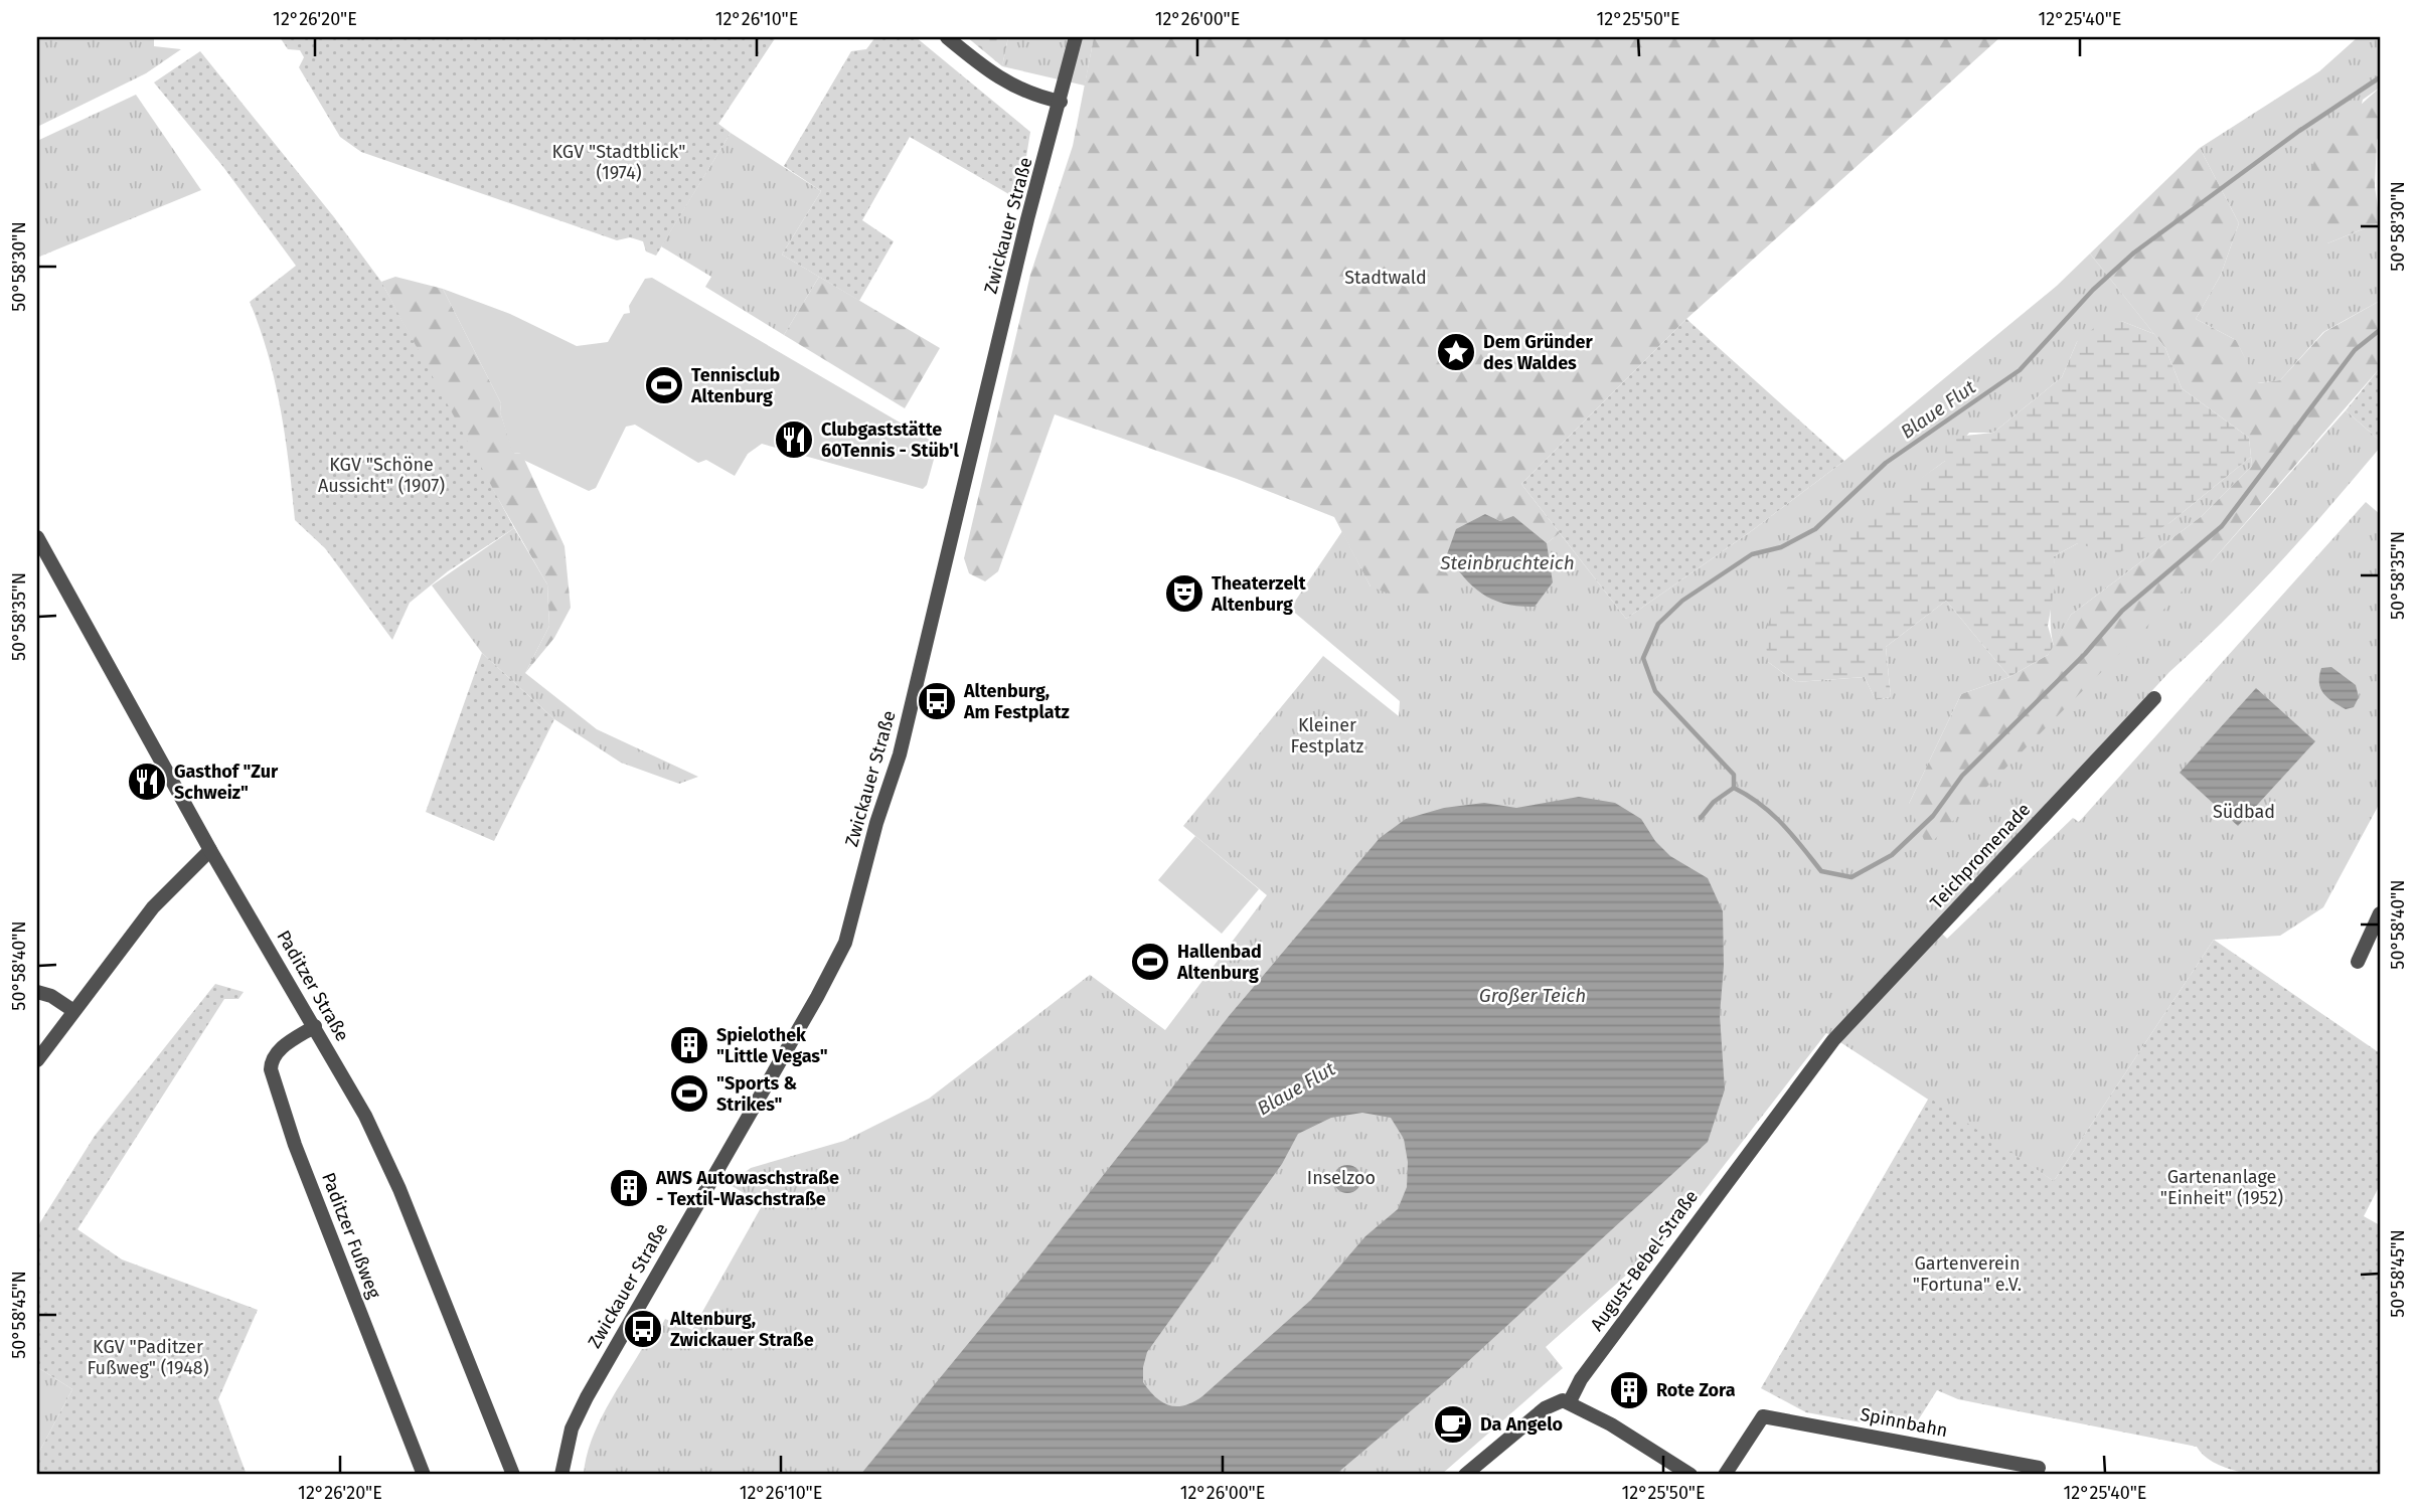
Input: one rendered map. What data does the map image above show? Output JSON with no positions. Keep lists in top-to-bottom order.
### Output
{
  "streets": {
    "street": [
      "Zwickauer Straße",
      "Teichpromenade",
      "Paditzer Straße",
      "Paditzer Fußweg",
      "August-Bebel-Straße",
      "Spinnbahn"
    ]
  },
  "crossings": [
    ["Teichpromenade", "August-Bebel-Straße"],
    ["Paditzer Straße", "Paditzer Fußweg"]
  ],
  "water": ["Blaue Flut", "Steinbruchteich", "Großer Teich"],
  "parks": [
    "KGV \"Stadtblick\" (1974)",
    "Stadtwald",
    "KGV \"Schöne Aussicht\" (1907)",
    "Kleiner Festplatz",
    "Südbad",
    "Gartenanlage \"Einheit\" (1952)",
    "Inselzoo",
    "Gartenverein \"Fortuna\" e.V.",
    "KGV \"Paditzer Fußweg\" (1948)"
  ],
  "places": {
    "place": ["Dem Gründer des Waldes"],
    "sports": ["Tennisclub Altenburg", "Hallenbad Altenburg", "\"Sports & Strikes\""],
    "restaurant": ["Clubgaststätte 60Tennis - Stüb'l", "Gasthof \"Zur Schweiz\""],
    "theatre": ["Theaterzelt Altenburg"],
    "bus stop": ["Altenburg, Am Festplatz", "Altenburg, Zwickauer Straße"],
    "building": ["Spielothek \"Little Vegas\"", "AWS Autowaschstraße - Textil-Waschstraße", "Rote Zora"],
    "cafe": ["Da Angelo"]
  },
  "coordinates": [
    "12°26'20\"E",
    "12°26'10\"E",
    "12°26'00\"E",
    "12°25'50\"E",
    "12°25'40\"E",
    "50°58'30\"N",
    "50°58'35\"N",
    "50°58'40\"N",
    "50°58'45\"N"
  ]
}
